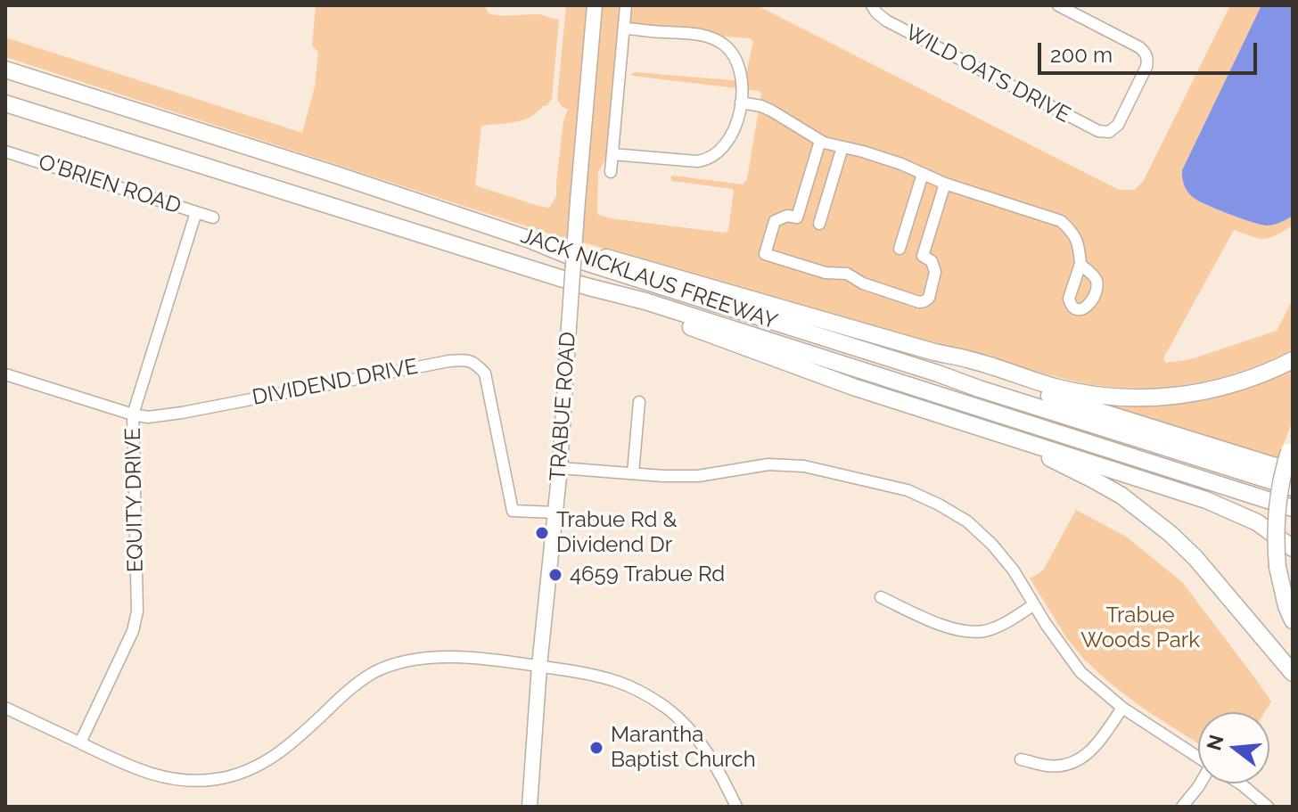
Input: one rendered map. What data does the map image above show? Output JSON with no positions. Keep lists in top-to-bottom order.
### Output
{
  "streets": {
    "highway": ["JACK NICKLAUS FREEWAY"],
    "main road": ["TRABUE ROAD"],
    "street": [
      "WILD OATS DRIVE",
      "O'BRIEN ROAD",
      "DIVIDEND DRIVE",
      "EQUITY DRIVE"
    ]
  },
  "crossings": [
    ["O'BRIEN ROAD", "EQUITY DRIVE"],
    ["DIVIDEND DRIVE", "TRABUE ROAD"],
    ["DIVIDEND DRIVE", "EQUITY DRIVE"]
  ],
  "parks": ["Trabue Woods Park"],
  "places": ["Trabue Rd & Dividend Dr", "4659 Trabue Rd", "Marantha Baptist Church"],
  "scale_bar": "200 m",
  "north": "left"
}
